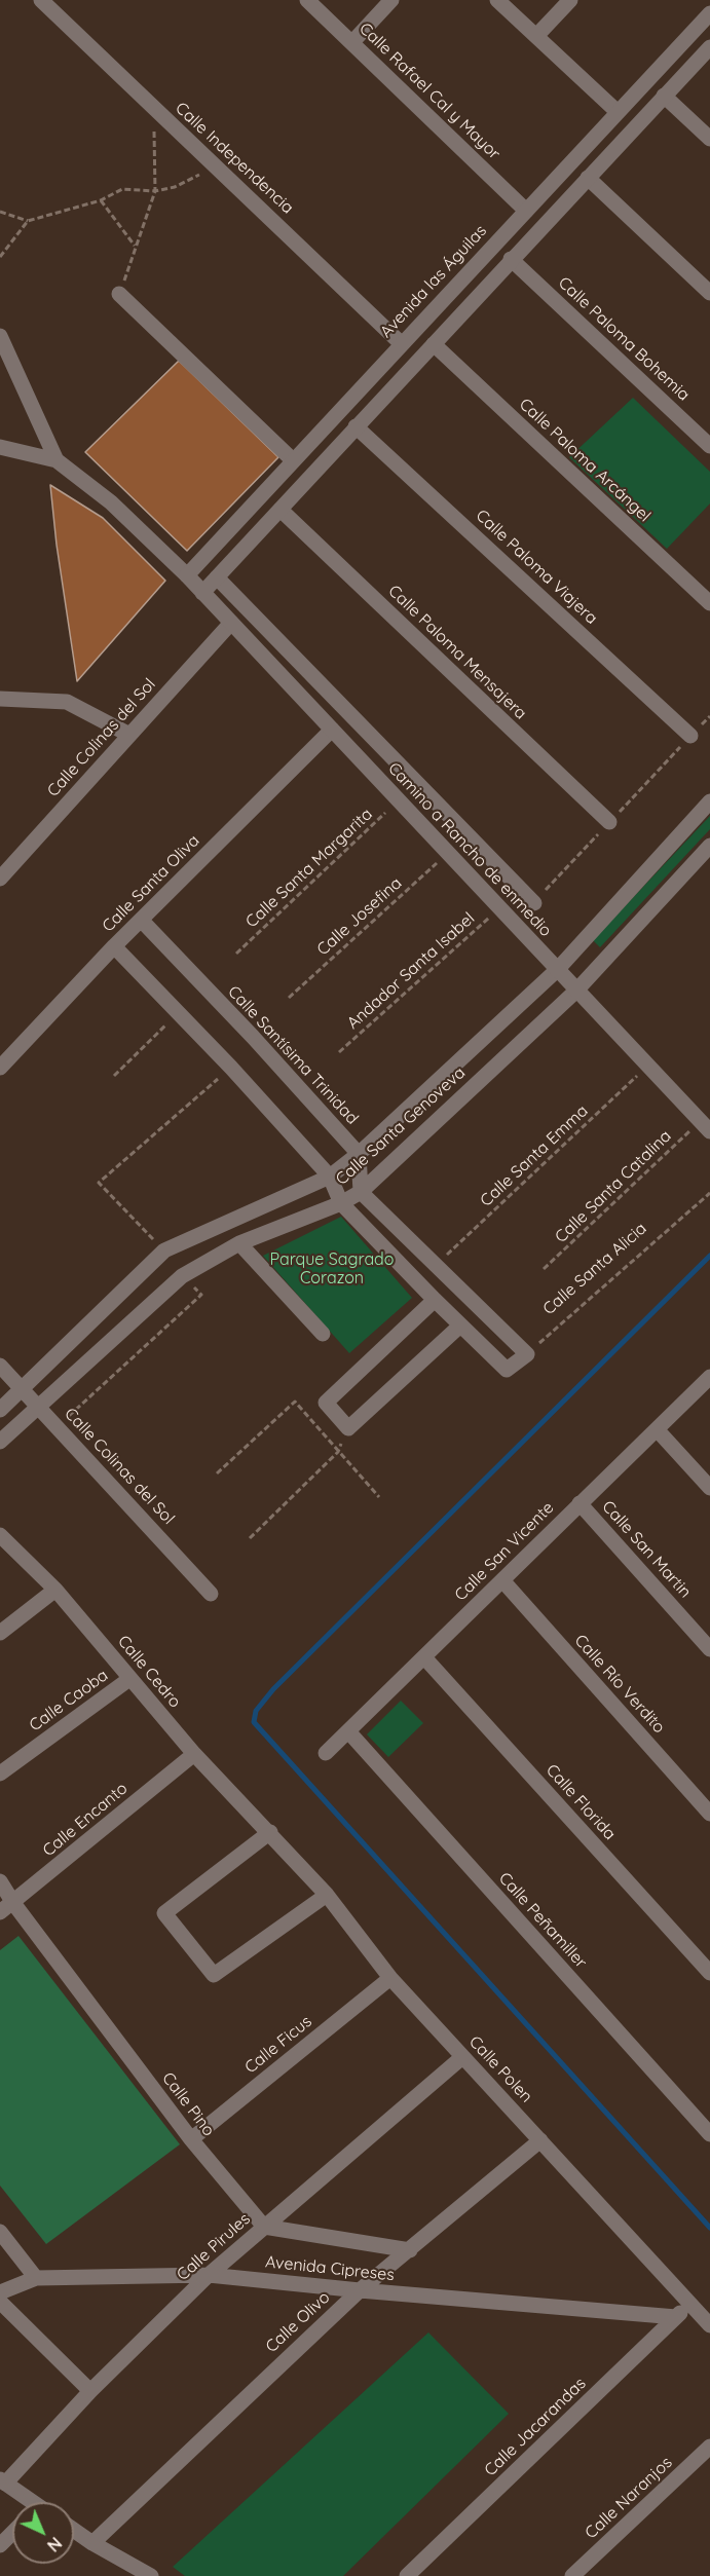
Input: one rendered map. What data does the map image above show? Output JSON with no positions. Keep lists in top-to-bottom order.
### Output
{
  "streets": {
    "street": [
      "Calle Rafael Cal y Mayor",
      "Calle Independencia",
      "Avenida las Águilas",
      "Calle Paloma Bohemia",
      "Calle Paloma Arcángel",
      "Calle Paloma Viajera",
      "Calle Paloma Mensajera",
      "Calle Colinas del Sol",
      "Camino a Rancho de enmedio",
      "Calle Santa Oliva",
      "Calle Santísima Trinidad",
      "Calle Santa Genoveva",
      "Calle San Martin",
      "Calle San Vicente",
      "Calle Cedro",
      "Calle Río Verdito",
      "Calle Caoba",
      "Calle Florida",
      "Calle Encanto",
      "Calle Peñamiller",
      "Calle Ficus",
      "Calle Polen",
      "Calle Pino",
      "Calle Pirules",
      "Avenida Cipreses",
      "Calle Olivo",
      "Calle Jacarandas",
      "Calle Naranjos"
    ],
    "path": [
      "Calle Santa Margarita",
      "Calle Josefina",
      "Andador Santa Isabel",
      "Calle Santa Emma",
      "Calle Santa Catalina",
      "Calle Santa Alicia"
    ]
  },
  "crossings": [
    ["Calle Rafael Cal y Mayor", "Avenida las Águilas"],
    ["Calle Independencia", "Avenida las Águilas"],
    ["Avenida las Águilas", "Camino a Rancho de enmedio"],
    ["Calle Colinas del Sol", "Camino a Rancho de enmedio"],
    ["Calle Colinas del Sol", "Calle Santa Genoveva"],
    ["Camino a Rancho de enmedio", "Calle Santa Margarita"],
    ["Camino a Rancho de enmedio", "Calle Santa Oliva"],
    ["Camino a Rancho de enmedio", "Calle Josefina"],
    ["Camino a Rancho de enmedio", "Andador Santa Isabel"],
    ["Camino a Rancho de enmedio", "Calle Santa Genoveva"],
    ["Camino a Rancho de enmedio", "Calle Santa Emma"],
    ["Camino a Rancho de enmedio", "Calle Santa Catalina"],
    ["Calle Santa Oliva", "Calle Santísima Trinidad"],
    ["Calle Santísima Trinidad", "Calle Santa Genoveva"],
    ["Calle San Martin", "Calle San Vicente"],
    ["Calle San Vicente", "Calle Río Verdito"],
    ["Calle San Vicente", "Calle Florida"],
    ["Calle San Vicente", "Calle Peñamiller"],
    ["Calle Cedro", "Calle Caoba"],
    ["Calle Cedro", "Calle Encanto"],
    ["Calle Cedro", "Calle Polen"],
    ["Calle Encanto", "Calle Pino"],
    ["Calle Ficus", "Calle Polen"],
    ["Calle Ficus", "Calle Pino"],
    ["Calle Polen", "Calle Pirules"],
    ["Calle Polen", "Calle Olivo"],
    ["Calle Polen", "Calle Jacarandas"],
    ["Calle Pino", "Calle Pirules"],
    ["Calle Pirules", "Avenida Cipreses"],
    ["Avenida Cipreses", "Calle Olivo"],
    ["Avenida Cipreses", "Calle Jacarandas"]
  ],
  "parks": ["Parque Sagrado Corazon"],
  "north": "bottom right"
}
